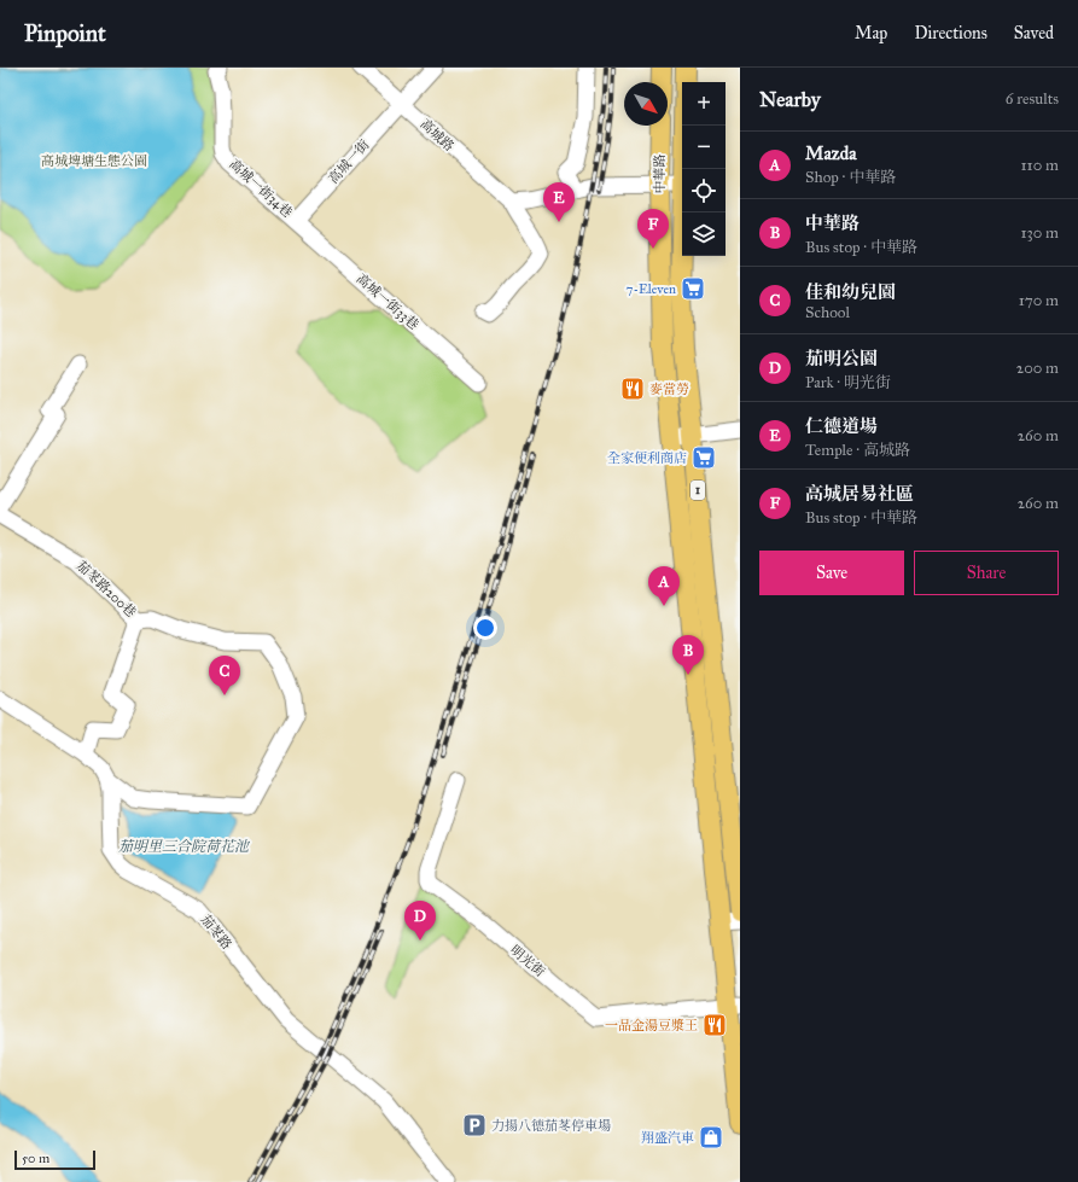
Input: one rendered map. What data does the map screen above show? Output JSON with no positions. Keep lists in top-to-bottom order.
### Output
{
  "streets": {
    "main road": ["中華路", "1"],
    "street": [
      "高城路",
      "高城一街",
      "高城一街34巷",
      "高城一街33巷",
      "茄苳路200巷",
      "茄苳路",
      "明光街"
    ]
  },
  "crossings": [
    ["高城路", "高城一街"],
    ["高城一街", "高城一街34巷"],
    ["高城一街", "高城一街33巷"],
    ["中華路", "明光街"],
    ["高城一街34巷", "高城一街33巷"]
  ],
  "water": ["茄明里三合院荷花池"],
  "parks": ["高城埤塘生態公園"],
  "places": {
    "supermarket": ["7-Eleven", "全家便利商店"],
    "restaurant": ["麥當勞", "一品金湯豆漿王"],
    "parking": ["力揚八德茄苳停車場"],
    "shop": ["翔盛汽車"]
  },
  "scale_bar": "50 m",
  "north": "bottom right",
  "page": {
    "header": "Pinpoint",
    "nav": ["Map", "Directions", "Saved"],
    "heading": ["Nearby", "6 results"],
    "map_buttons": ["+", "−"],
    "list": [
      {
        "mark": "A",
        "name": "Mazda",
        "note": "Shop · 中華路",
        "value": "110 m"
      },
      {
        "mark": "B",
        "name": "中華路",
        "note": "Bus stop · 中華路",
        "value": "130 m"
      },
      {
        "mark": "C",
        "name": "佳和幼兒園",
        "note": "School",
        "value": "170 m"
      },
      {
        "mark": "D",
        "name": "茄明公園",
        "note": "Park · 明光街",
        "value": "200 m"
      },
      {
        "mark": "E",
        "name": "仁德道場",
        "note": "Temple · 高城路",
        "value": "260 m"
      },
      {
        "mark": "F",
        "name": "高城居易社區",
        "note": "Bus stop · 中華路",
        "value": "260 m"
      }
    ],
    "pins": [
      "E",
      "F",
      "A",
      "B",
      "C",
      "D"
    ],
    "buttons": ["Save", "Share"],
    "scale": "50 m"
  }
}
